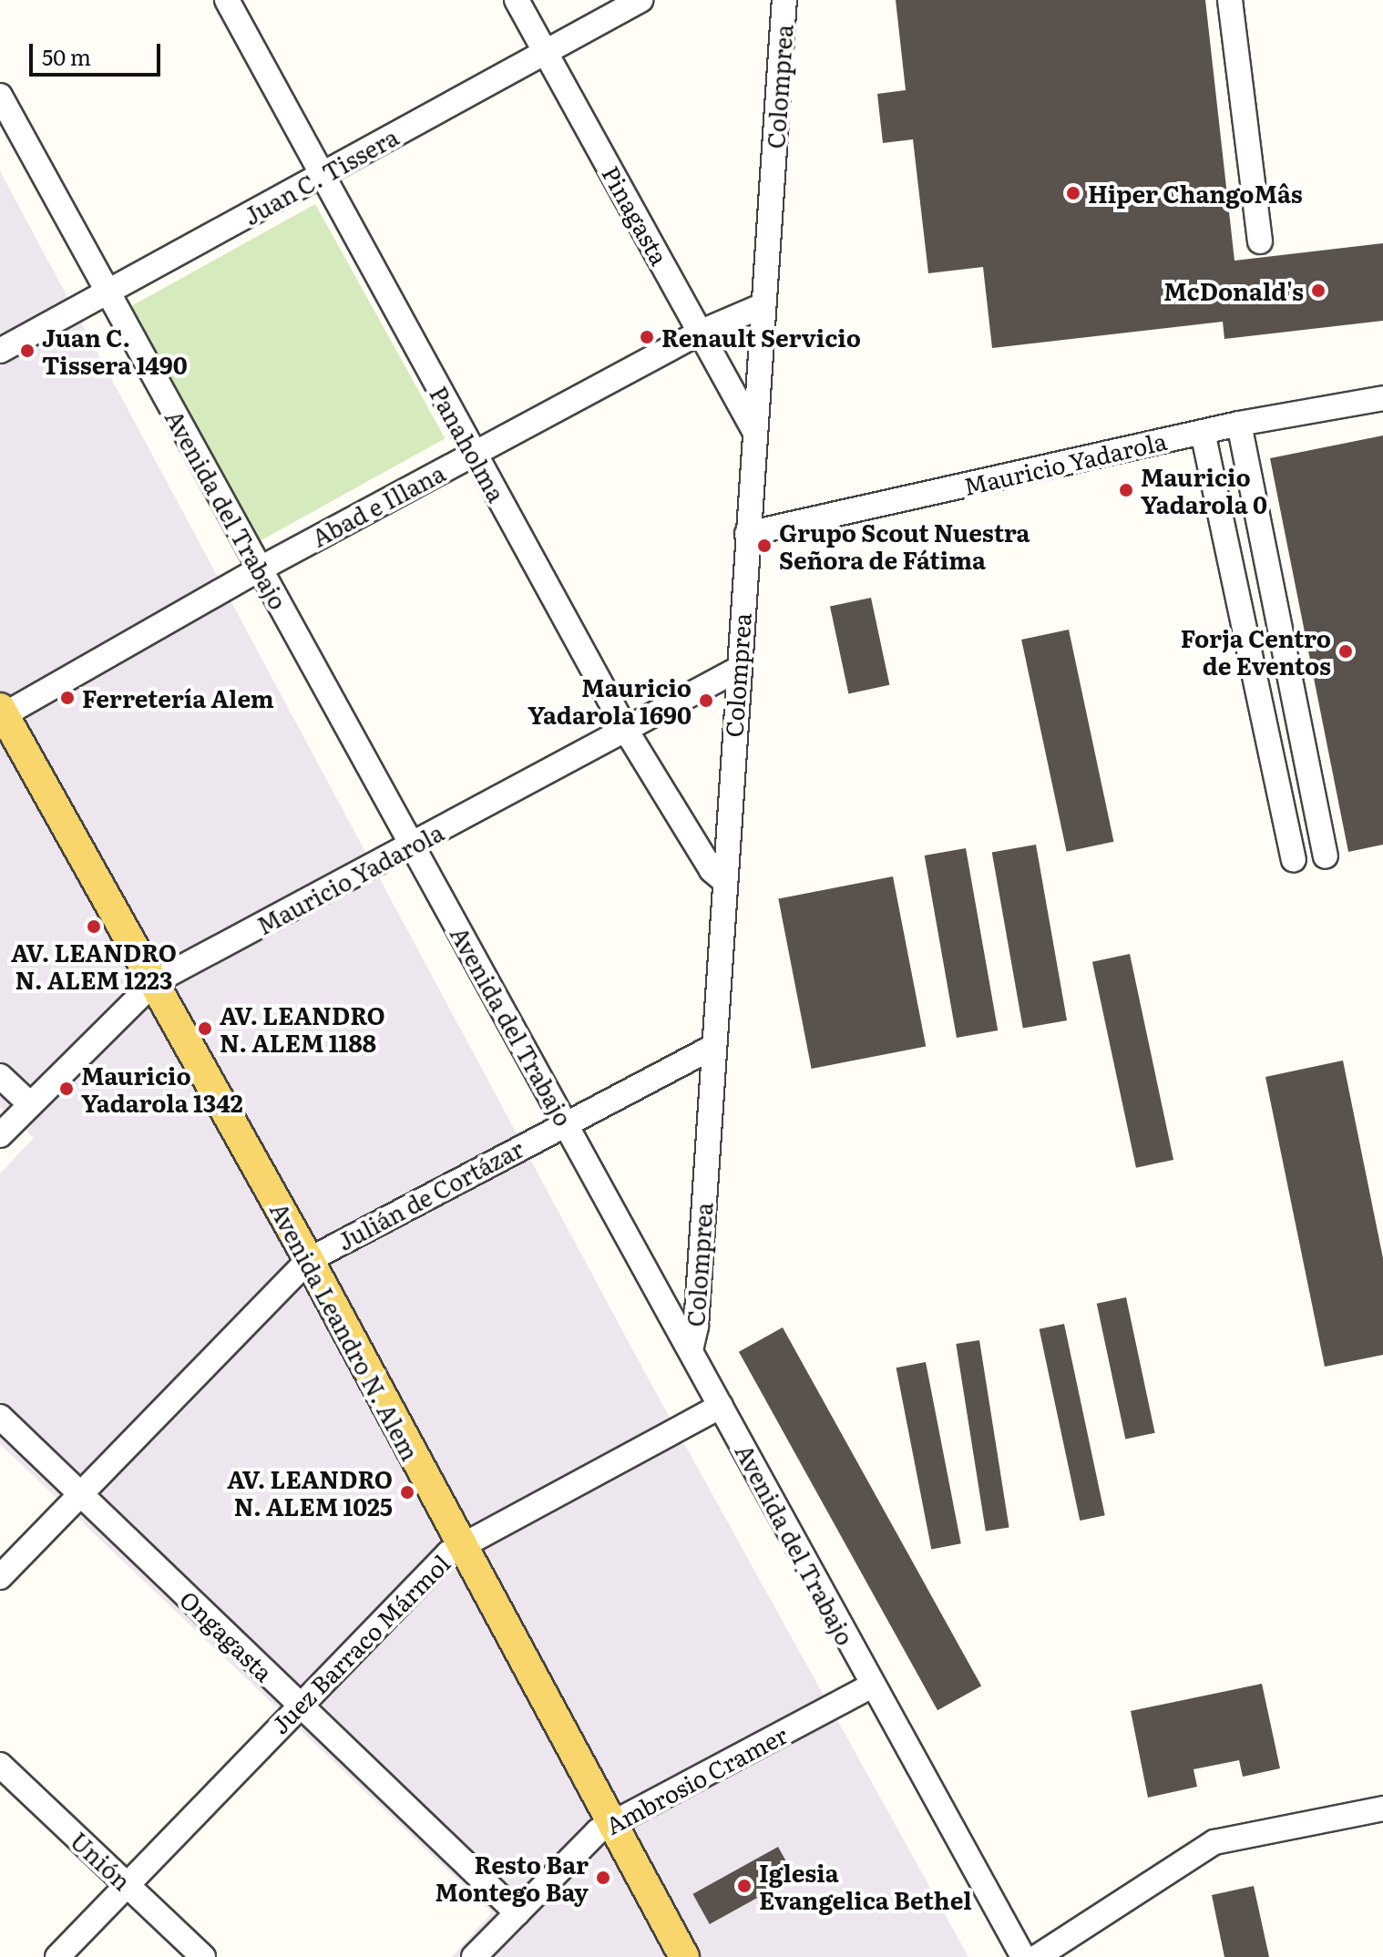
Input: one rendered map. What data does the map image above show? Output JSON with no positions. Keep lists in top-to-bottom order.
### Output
{
  "streets": {
    "main road": ["Avenida Leandro N. Alem"],
    "street": [
      "Colomprea",
      "Juan C. Tissera",
      "Pinagasta",
      "Panaholma",
      "Mauricio Yadarola",
      "Abad e Illana",
      "Avenida del Trabajo",
      "Julián de Cortázar",
      "Ongagasta",
      "Juez Barraco Mármol",
      "Ambrosio Cramer",
      "Unión"
    ]
  },
  "crossings": [
    ["Colomprea", "Pinagasta"],
    ["Colomprea", "Panaholma"],
    ["Colomprea", "Mauricio Yadarola"],
    ["Colomprea", "Abad e Illana"],
    ["Colomprea", "Avenida del Trabajo"],
    ["Colomprea", "Julián de Cortázar"],
    ["Juan C. Tissera", "Pinagasta"],
    ["Juan C. Tissera", "Panaholma"],
    ["Juan C. Tissera", "Avenida del Trabajo"],
    ["Pinagasta", "Abad e Illana"],
    ["Panaholma", "Mauricio Yadarola"],
    ["Panaholma", "Abad e Illana"],
    ["Mauricio Yadarola", "Avenida del Trabajo"],
    ["Mauricio Yadarola", "Avenida Leandro N. Alem"],
    ["Abad e Illana", "Avenida del Trabajo"],
    ["Abad e Illana", "Avenida Leandro N. Alem"],
    ["Avenida del Trabajo", "Julián de Cortázar"],
    ["Avenida del Trabajo", "Juez Barraco Mármol"],
    ["Avenida del Trabajo", "Ambrosio Cramer"],
    ["Julián de Cortázar", "Avenida Leandro N. Alem"],
    ["Julián de Cortázar", "Ongagasta"],
    ["Avenida Leandro N. Alem", "Juez Barraco Mármol"],
    ["Avenida Leandro N. Alem", "Ambrosio Cramer"],
    ["Ongagasta", "Juez Barraco Mármol"],
    ["Ongagasta", "Ambrosio Cramer"],
    ["Juez Barraco Mármol", "Unión"]
  ],
  "places": [
    "Hiper ChangoMâs",
    "McDonald's",
    "Renault Servicio",
    "Juan C. Tissera 1490",
    "Mauricio Yadarola 0",
    "Grupo Scout Nuestra Señora de Fátima",
    "Forja Centro de Eventos",
    "Ferretería Alem",
    "Mauricio Yadarola 1690",
    "AV. LEANDRO N. ALEM 1223",
    "AV. LEANDRO N. ALEM 1188",
    "Mauricio Yadarola 1342",
    "AV. LEANDRO N. ALEM 1025",
    "Resto Bar Montego Bay",
    "Iglesia Evangelica Bethel"
  ],
  "scale_bar": "50 m"
}
